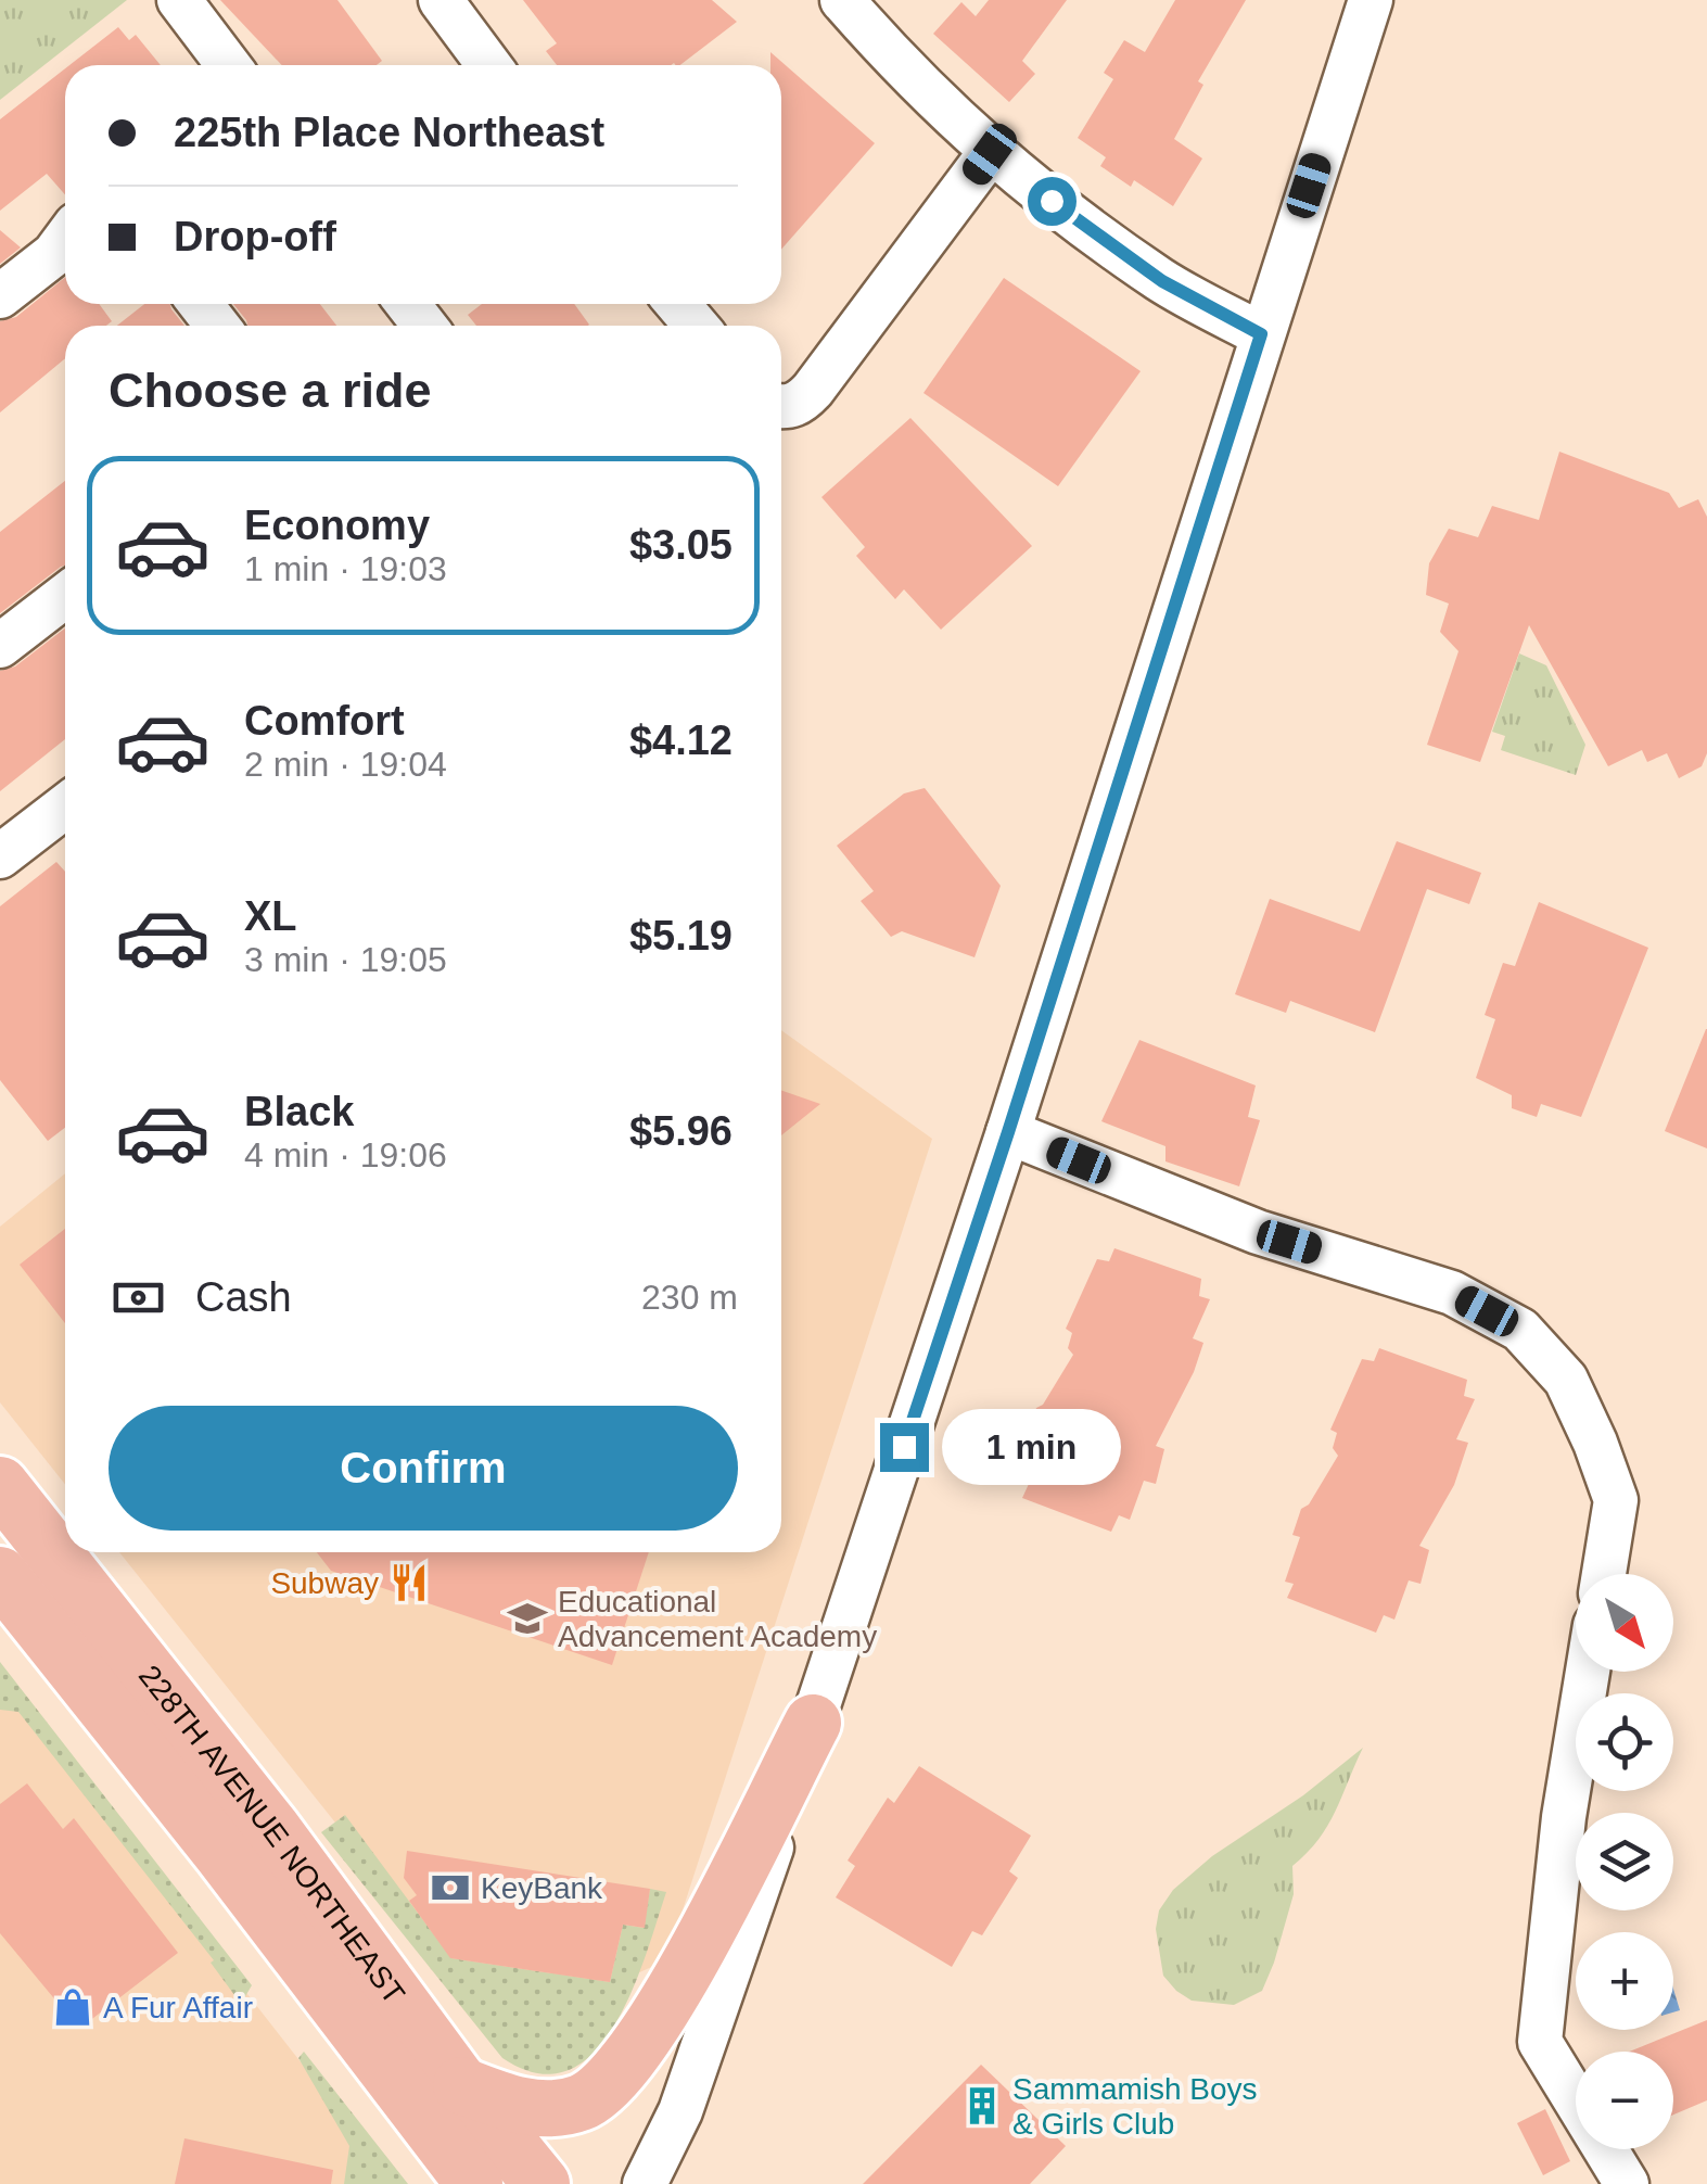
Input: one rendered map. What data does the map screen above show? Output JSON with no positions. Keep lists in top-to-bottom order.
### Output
{
  "streets": {
    "main road": ["228TH AVENUE NORTHEAST"]
  },
  "places": {
    "restaurant": ["Subway"],
    "school or university": ["Educational Advancement Academy"],
    "bank": ["KeyBank"],
    "shop": ["A Fur Affair"],
    "building": ["Sammamish Boys & Girls Club"]
  },
  "north": "bottom right",
  "page": {
    "banner": ["225th Place Northeast", "Drop-off"],
    "heading": "Choose a ride",
    "list": [
      {
        "name": "Economy",
        "note": "1 min · 19:03",
        "value": "$3.05"
      },
      {
        "name": "Comfort",
        "note": "2 min · 19:04",
        "value": "$4.12"
      },
      {
        "name": "XL",
        "note": "3 min · 19:05",
        "value": "$5.19"
      },
      {
        "name": "Black",
        "note": "4 min · 19:06",
        "value": "$5.96"
      }
    ],
    "pay": ["Cash", "230 m"],
    "buttons": "Confirm",
    "bubble": "1 min",
    "map_buttons": ["+", "−"]
  }
}
